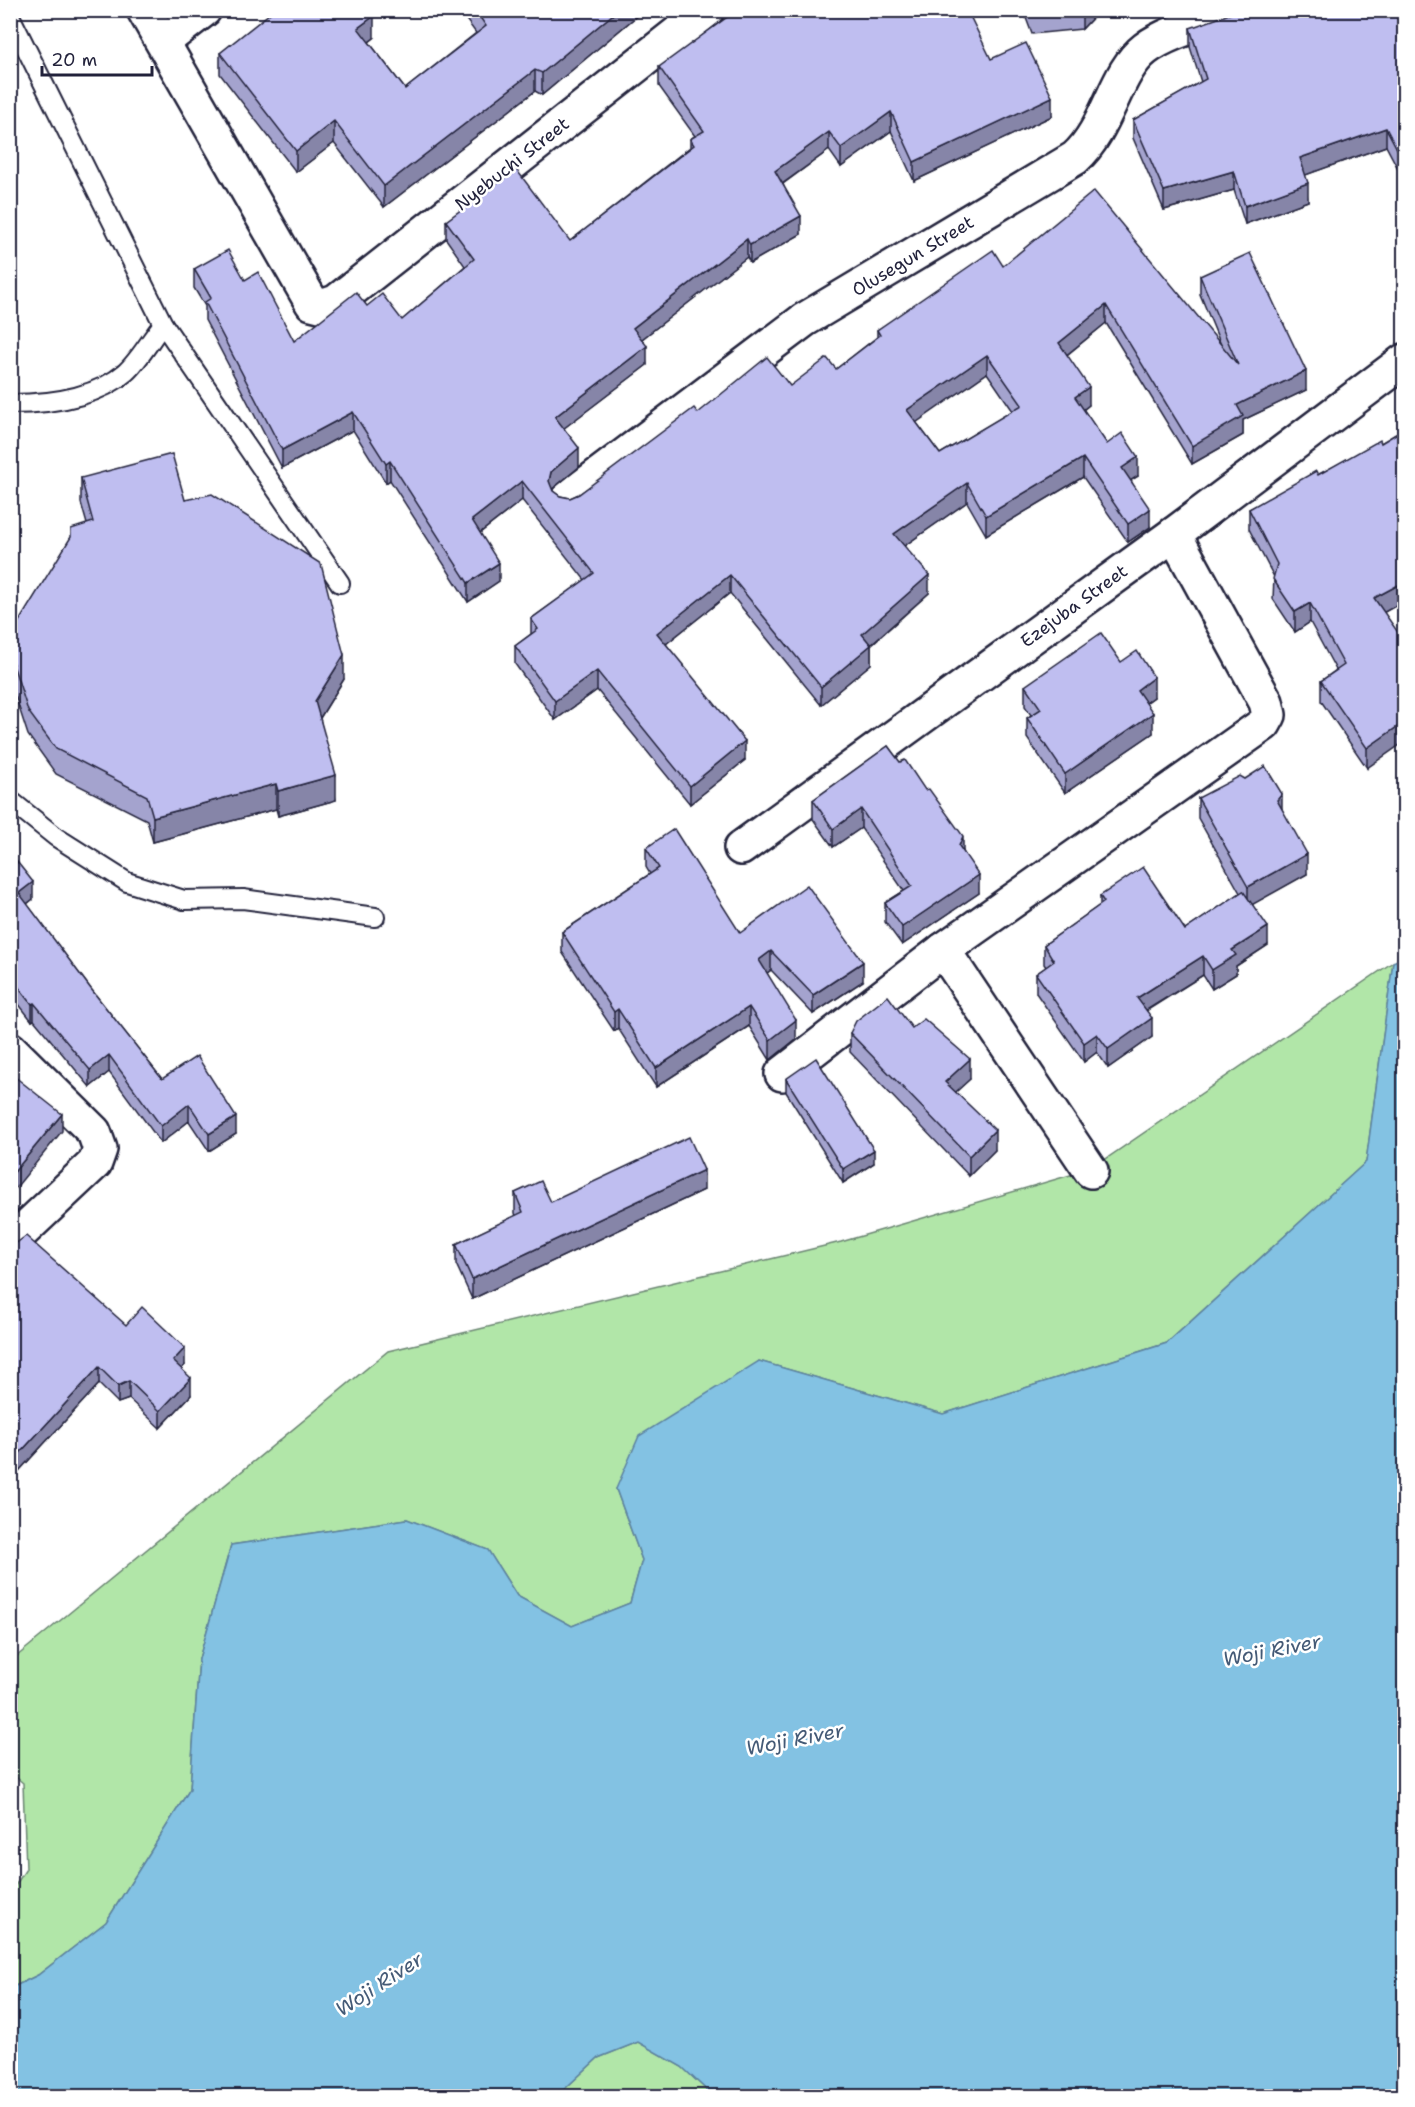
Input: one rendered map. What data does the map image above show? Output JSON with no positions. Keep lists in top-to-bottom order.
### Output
{
  "streets": {
    "street": ["Nyebuchi Street", "Olusegun Street", "Ezejuba Street"]
  },
  "water": ["Woji River"],
  "scale_bar": "20 m"
}
